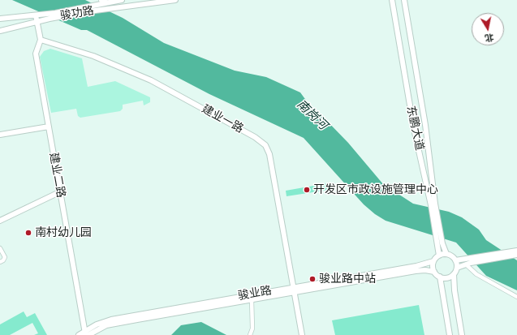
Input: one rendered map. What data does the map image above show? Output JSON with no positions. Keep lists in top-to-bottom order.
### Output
{
  "streets": {
    "street": [
      "骏功路",
      "建业一路",
      "东鹏大道",
      "建业二路",
      "骏业路"
    ]
  },
  "crossings": [
    ["骏功路", "建业二路"],
    ["建业一路", "建业二路"],
    ["建业一路", "骏业路"],
    ["东鹏大道", "骏业路"],
    ["建业二路", "骏业路"]
  ],
  "water": ["南岗河"],
  "places": ["开发区市政设施管理中心", "南村幼儿园", "骏业路中站"],
  "north": "bottom"
}
